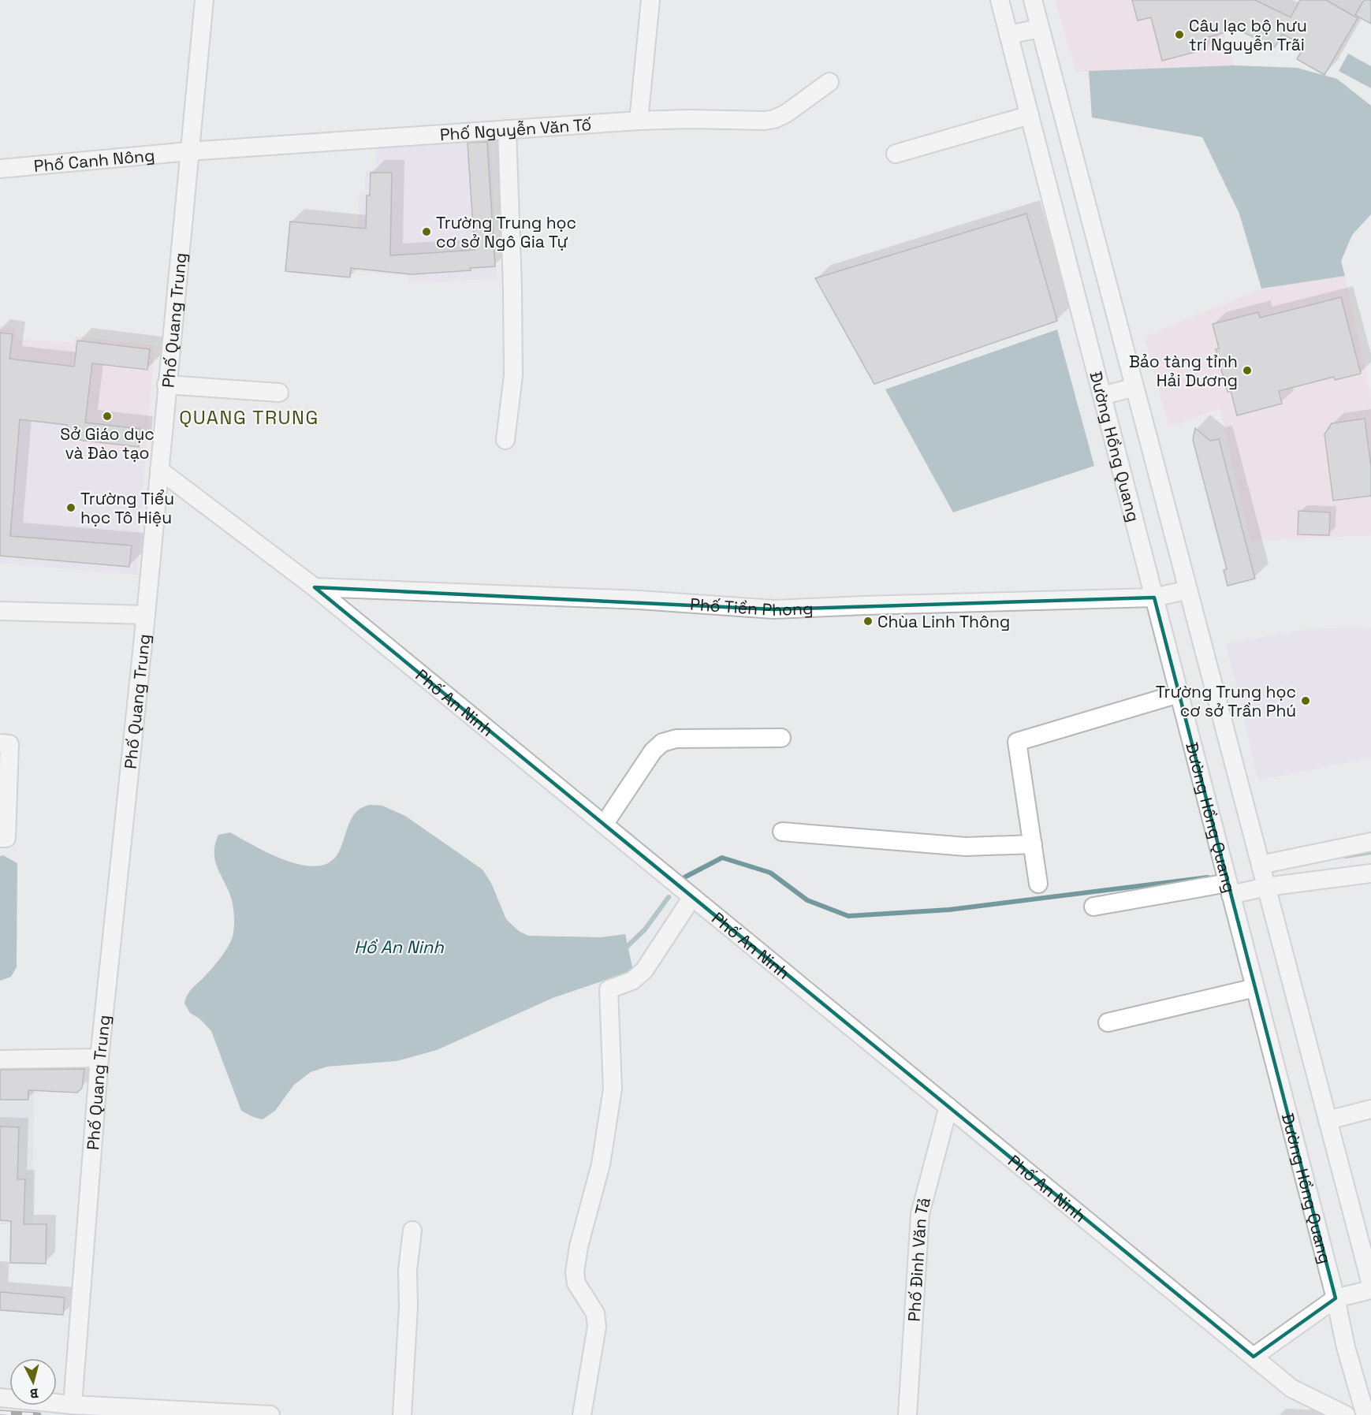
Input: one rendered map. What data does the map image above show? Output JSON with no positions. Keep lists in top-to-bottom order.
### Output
{
  "streets": {
    "street": [
      "Phố Nguyễn Văn Tố",
      "Phố Canh Nông",
      "Phố Quang Trung",
      "Đường Hồng Quang",
      "Phố Tiền Phong",
      "Phố An Ninh",
      "Phố Đinh Văn Tả"
    ]
  },
  "crossings": [
    ["Phố Nguyễn Văn Tố", "Phố Canh Nông"],
    ["Phố Nguyễn Văn Tố", "Phố Quang Trung"],
    ["Phố Canh Nông", "Phố Quang Trung"],
    ["Phố Quang Trung", "Phố An Ninh"],
    ["Đường Hồng Quang", "Phố Tiền Phong"],
    ["Phố Tiền Phong", "Phố An Ninh"],
    ["Phố An Ninh", "Phố Đinh Văn Tả"]
  ],
  "districts": ["QUANG TRUNG"],
  "water": ["Hồ An Ninh"],
  "places": [
    "Câu lạc bộ hưu trí Nguyễn Trãi",
    "Trường Trung học cơ sở Ngô Gia Tự",
    "Bảo tàng tỉnh Hải Dương",
    "Sở Giáo dục và Đào tạo",
    "Trường Tiểu học Tô Hiệu",
    "Chùa Linh Thông",
    "Trường Trung học cơ sở Trần Phú"
  ],
  "north": "bottom"
}
